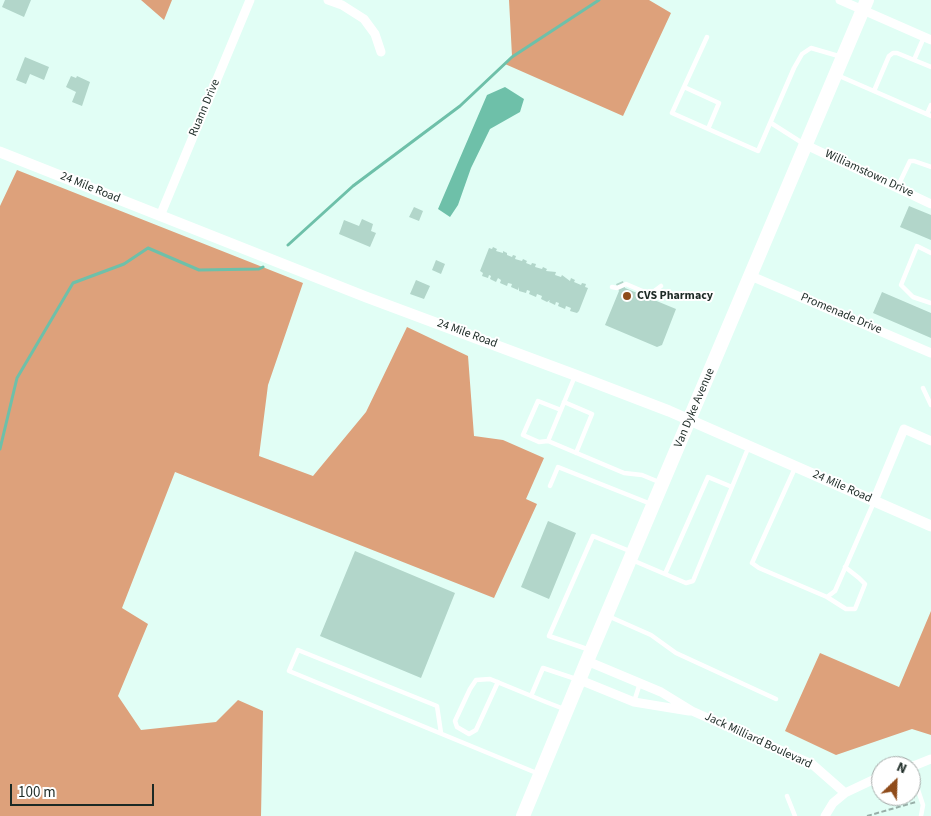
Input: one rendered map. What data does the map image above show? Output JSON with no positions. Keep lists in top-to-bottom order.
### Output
{
  "streets": {
    "main road": ["Van Dyke Avenue"],
    "street": [
      "Ruann Drive",
      "Williamstown Drive",
      "24 Mile Road",
      "Promenade Drive",
      "Jack Milliard Boulevard"
    ]
  },
  "crossings": [
    ["Ruann Drive", "24 Mile Road"],
    ["Williamstown Drive", "Van Dyke Avenue"],
    ["24 Mile Road", "Van Dyke Avenue"],
    ["Promenade Drive", "Van Dyke Avenue"],
    ["Van Dyke Avenue", "Jack Milliard Boulevard"]
  ],
  "places": ["CVS Pharmacy"],
  "scale_bar": "100 m",
  "north": "top right"
}
